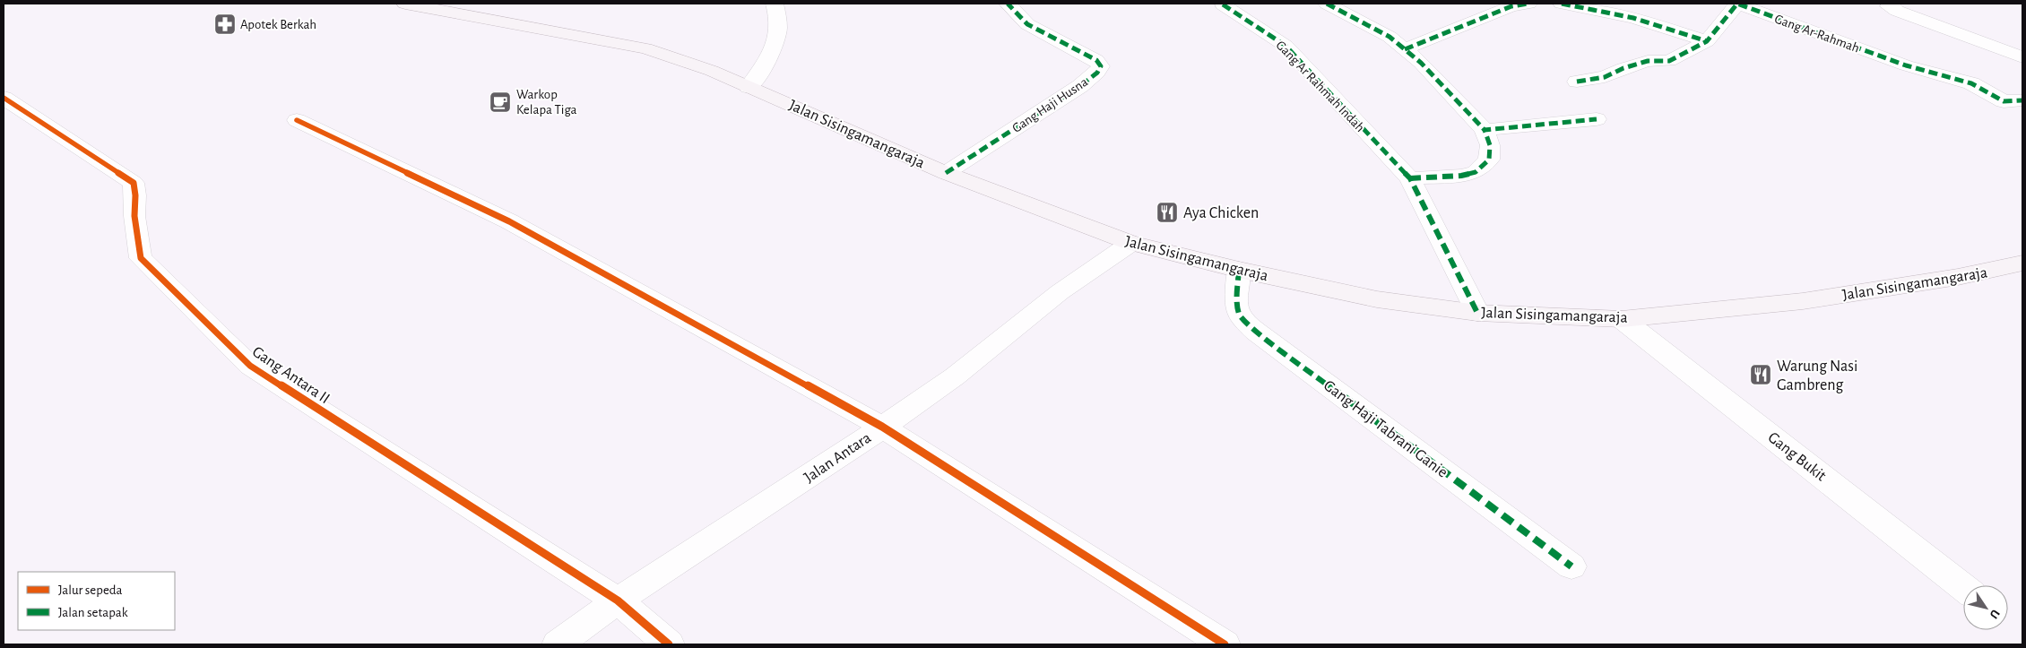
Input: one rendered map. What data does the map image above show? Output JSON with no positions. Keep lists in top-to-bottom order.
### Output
{
  "streets": {
    "main road": ["Jalan Sisingamangaraja"],
    "street": [
      "Gang Ar-Rahmah",
      "Gang Ar Rahmah Indah",
      "Gang Haji Husna",
      "Gang Antara II",
      "Gang Haji Tabrani Ganie",
      "Gang Bukit",
      "Jalan Antara"
    ]
  },
  "crossings": [
    ["Gang Ar Rahmah Indah", "Jalan Sisingamangaraja"],
    ["Gang Haji Husna", "Jalan Sisingamangaraja"],
    ["Jalan Sisingamangaraja", "Gang Haji Tabrani Ganie"],
    ["Jalan Sisingamangaraja", "Gang Bukit"],
    ["Jalan Sisingamangaraja", "Jalan Antara"],
    ["Gang Antara II", "Jalan Antara"]
  ],
  "places": {
    "pharmacy": ["Apotek Berkah"],
    "cafe": ["Warkop Kelapa Tiga"],
    "restaurant": ["Aya Chicken", "Warung Nasi Gambreng"]
  },
  "legend": ["Jalur sepeda", "Jalan setapak"],
  "north": "bottom right"
}
